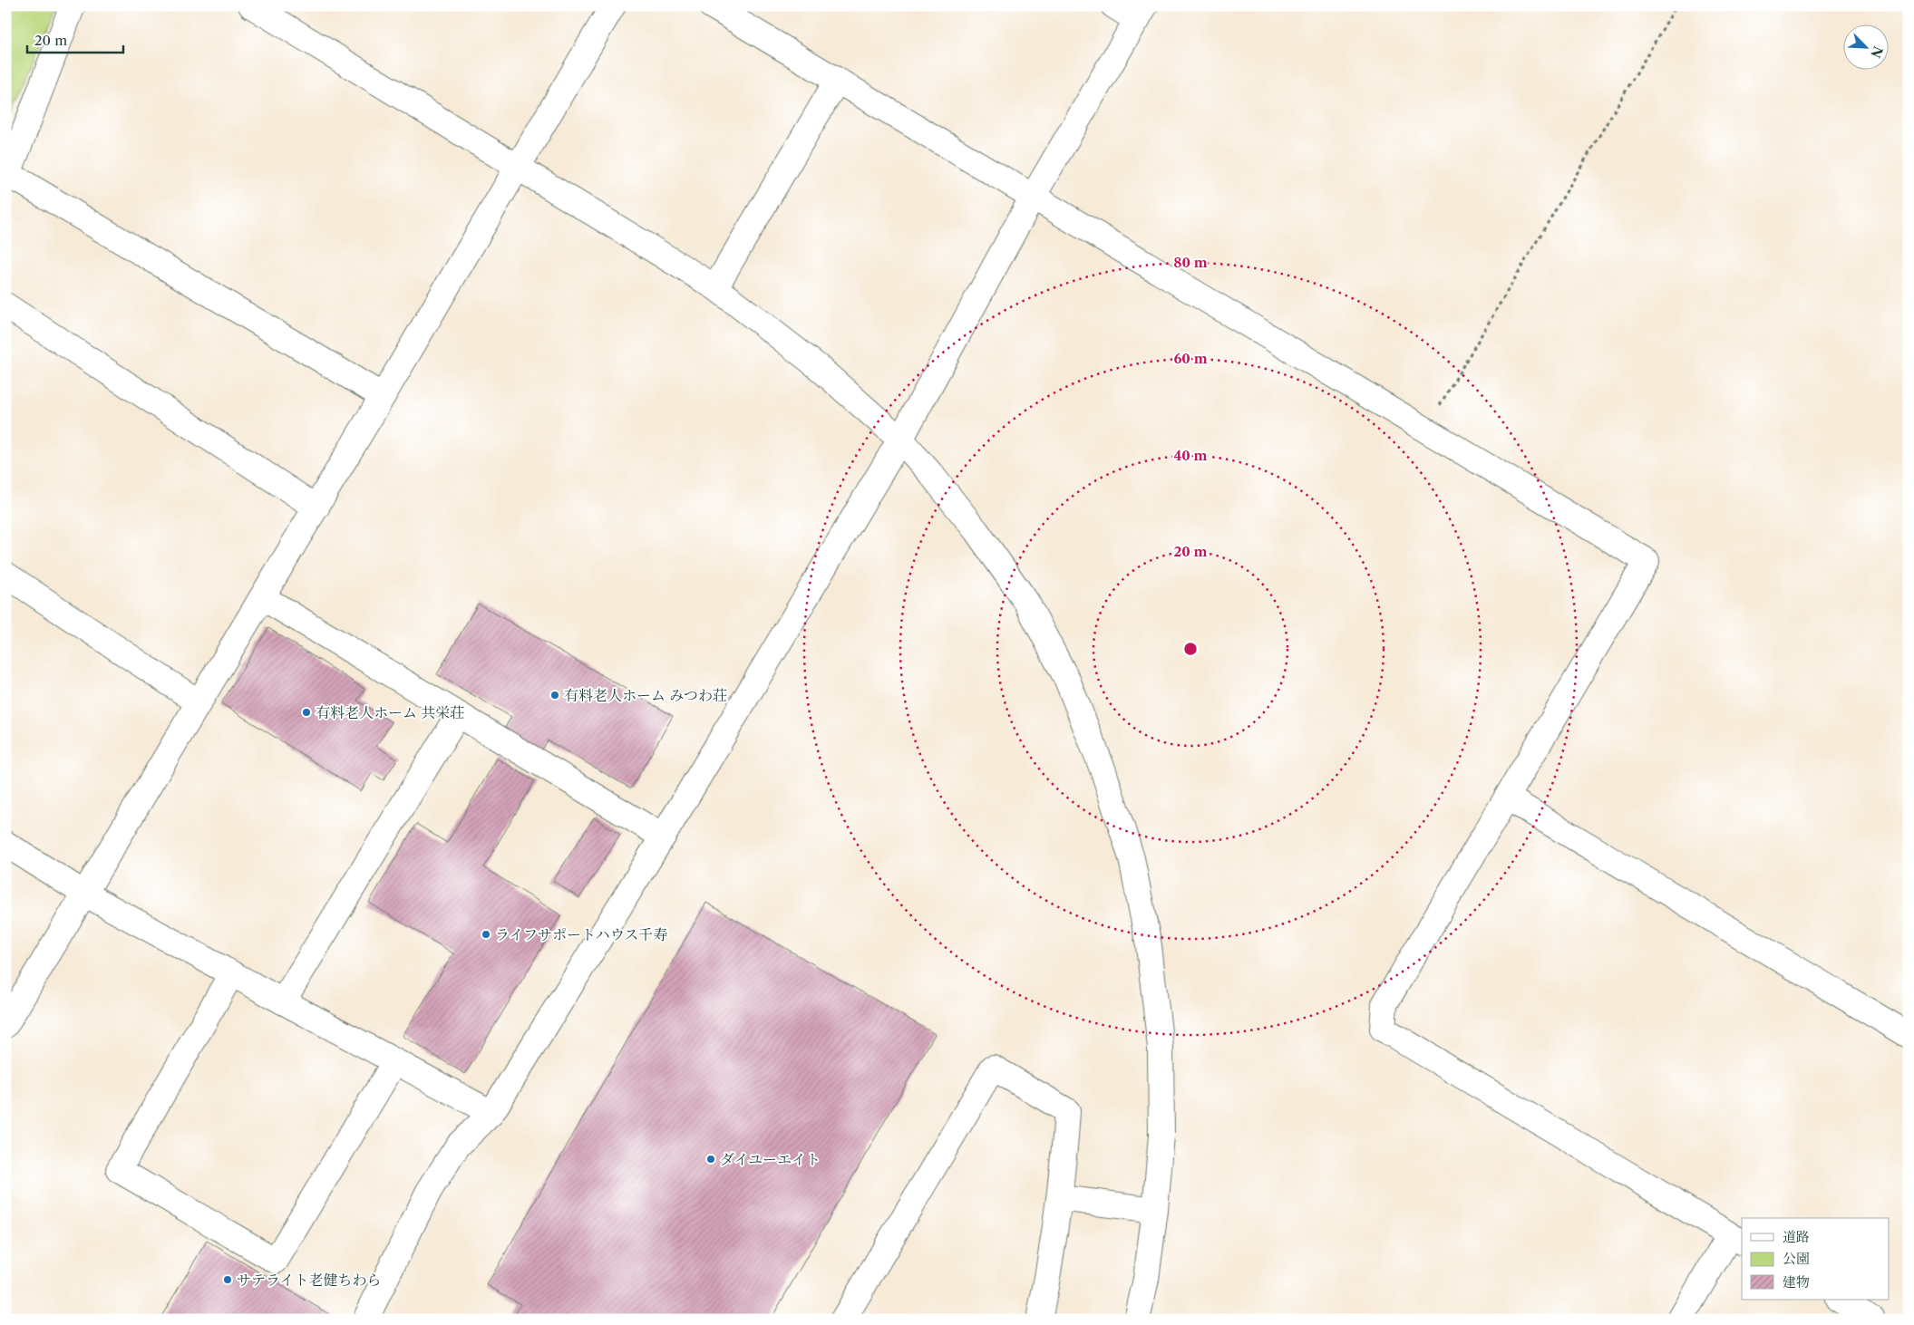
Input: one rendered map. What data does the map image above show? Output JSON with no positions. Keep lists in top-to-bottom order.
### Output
{
  "places": [
    "有料老人ホーム みつわ荘",
    "有料老人ホーム 共栄荘",
    "ライフサポートハウス千寿",
    "ダイユーエイト",
    "サテライト老健ちわら"
  ],
  "legend": ["道路", "公園", "建物"],
  "scale_bar": "20 m",
  "north": "bottom right",
  "rings": [
    "80 m",
    "60 m",
    "40 m",
    "20 m"
  ]
}
